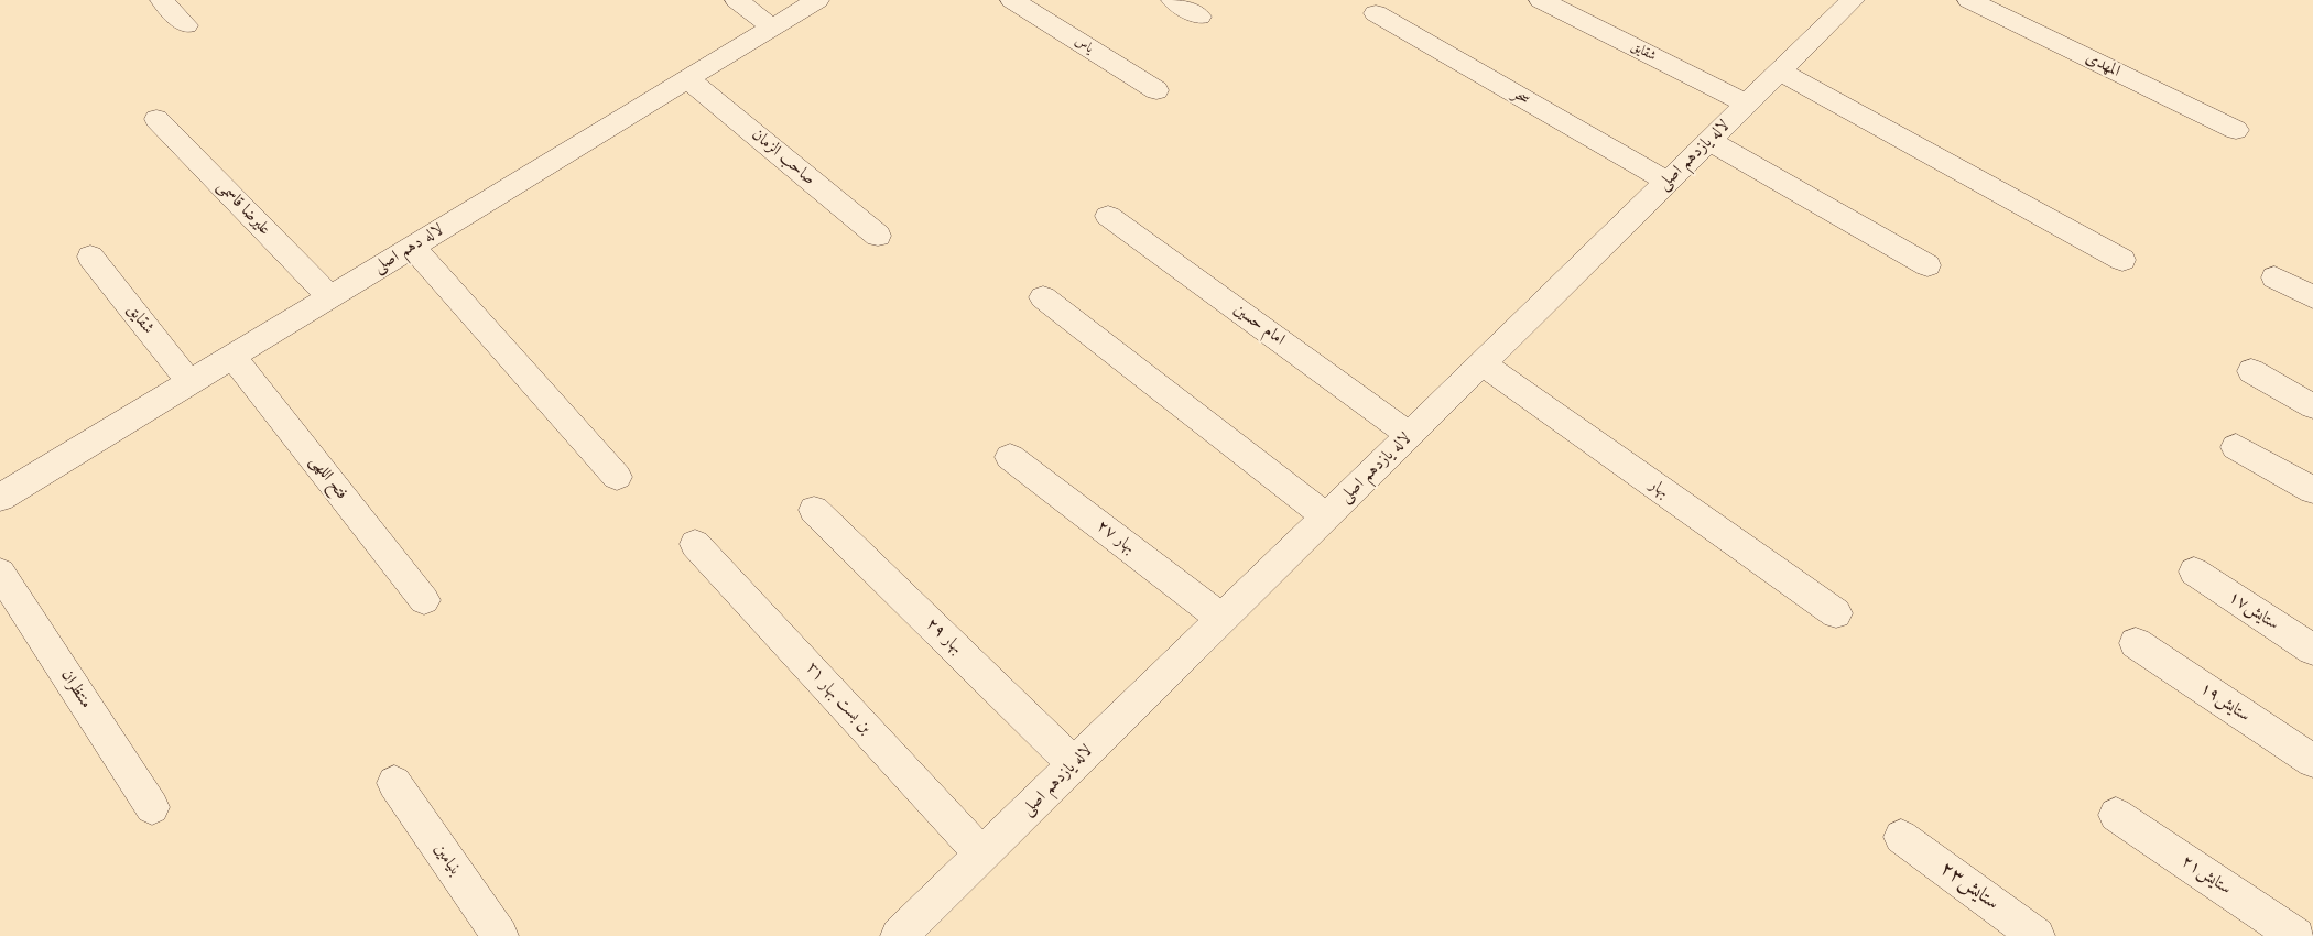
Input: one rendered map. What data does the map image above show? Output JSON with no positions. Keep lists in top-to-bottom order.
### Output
{
  "streets": {
    "street": [
      "یاس",
      "شقایق",
      "المهدی",
      "سحر",
      "لاله یازدهم اصلی",
      "صاحب الزمان",
      "علیرضا قاسمی",
      "لاله دهم اصلی",
      "امام حسین",
      "فتح اللهی",
      "بهار",
      "بهار ۲۷",
      "ستایش۱۷",
      "بهار ۲۹",
      "منتظران",
      "بن بست بهار ٣١",
      "ستایش۱۹",
      "بنیامین",
      "ستایش۲۱",
      "ستایش۲۳"
    ]
  },
  "crossings": [
    ["شقایق", "لاله یازدهم اصلی"],
    ["شقایق", "لاله دهم اصلی"],
    ["سحر", "لاله یازدهم اصلی"],
    ["لاله یازدهم اصلی", "امام حسین"],
    ["لاله یازدهم اصلی", "بهار"],
    ["لاله یازدهم اصلی", "بهار ۲۷"],
    ["لاله یازدهم اصلی", "بهار ۲۹"],
    ["لاله یازدهم اصلی", "بن بست بهار ٣١"],
    ["صاحب الزمان", "لاله دهم اصلی"],
    ["علیرضا قاسمی", "لاله دهم اصلی"],
    ["لاله دهم اصلی", "فتح اللهی"]
  ]
}
